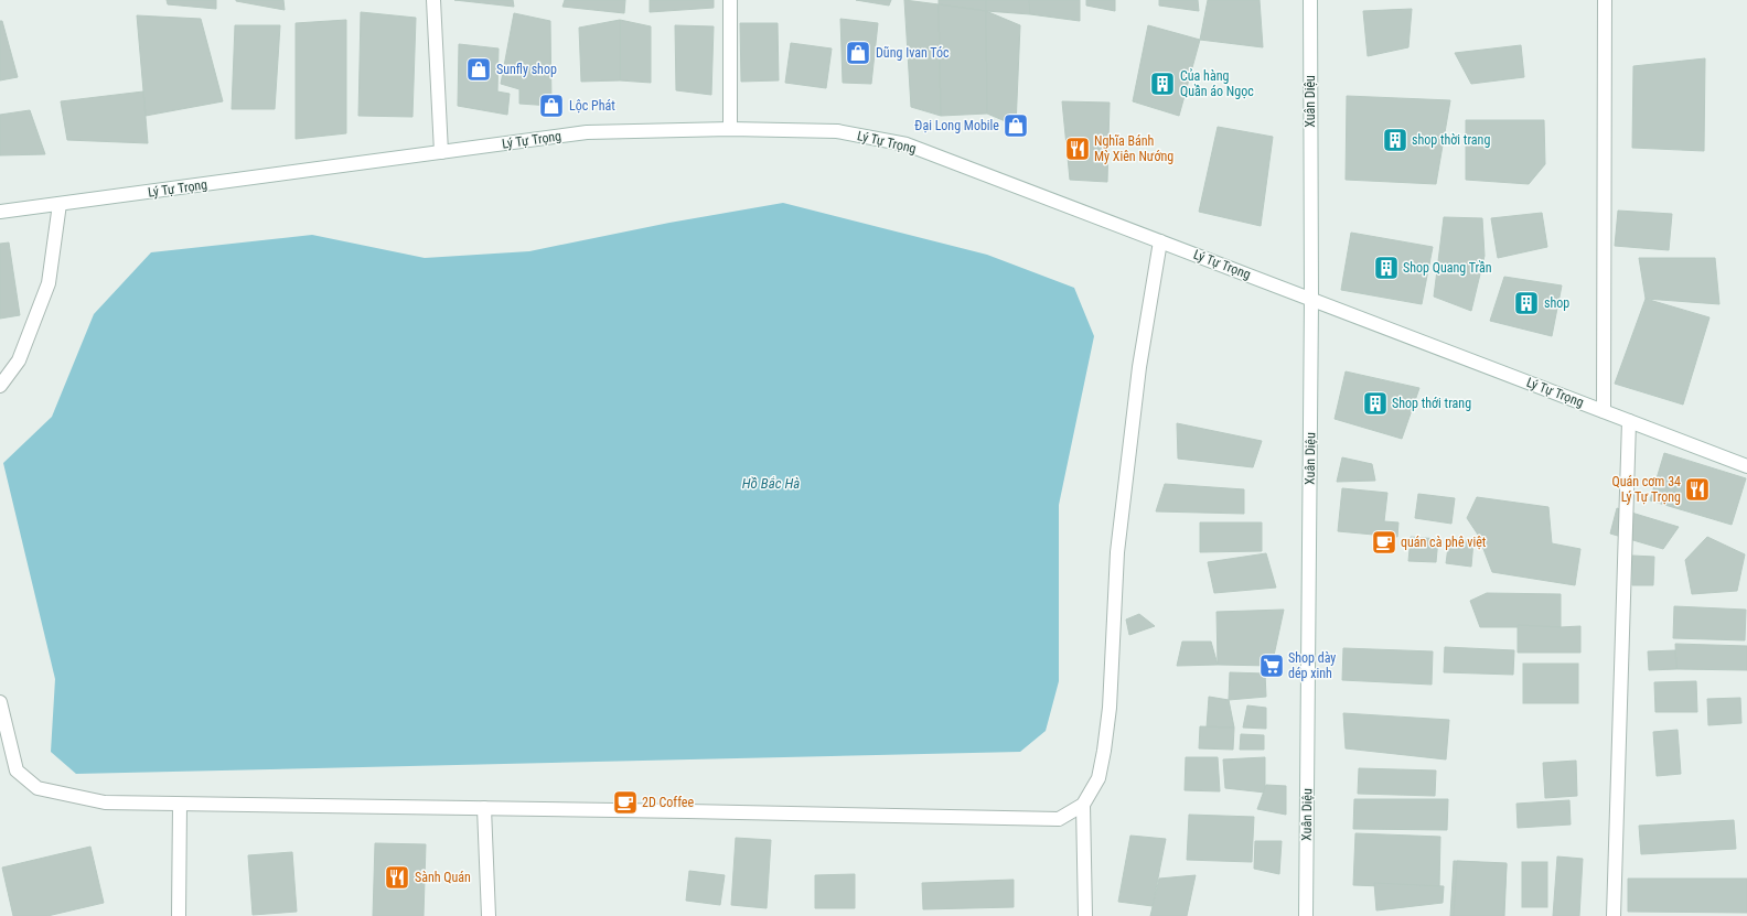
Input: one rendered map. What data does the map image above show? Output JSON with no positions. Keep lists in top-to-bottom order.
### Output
{
  "streets": {
    "street": ["Xuân Diệu", "Lý Tự Trọng"]
  },
  "crossings": [
    ["Xuân Diệu", "Lý Tự Trọng"]
  ],
  "water": ["Hồ Bắc Hà"],
  "places": {
    "shop": [
      "Dũng Ivan Tóc",
      "Sunfly shop",
      "Lộc Phát",
      "Đại Long Mobile"
    ],
    "building": [
      "Của hàng Quần áo Ngọc",
      "shop thời trang",
      "Shop Quang Trần",
      "shop",
      "Shop thới trang"
    ],
    "restaurant": ["Nghĩa Bánh Mỳ Xiên Nướng", "Quán cơm 34 Lý Tự Trọng", "Sành Quán"],
    "cafe": ["quán cà phê việt", "2D Coffee"],
    "supermarket": ["Shop dày dép xinh"]
  }
}
